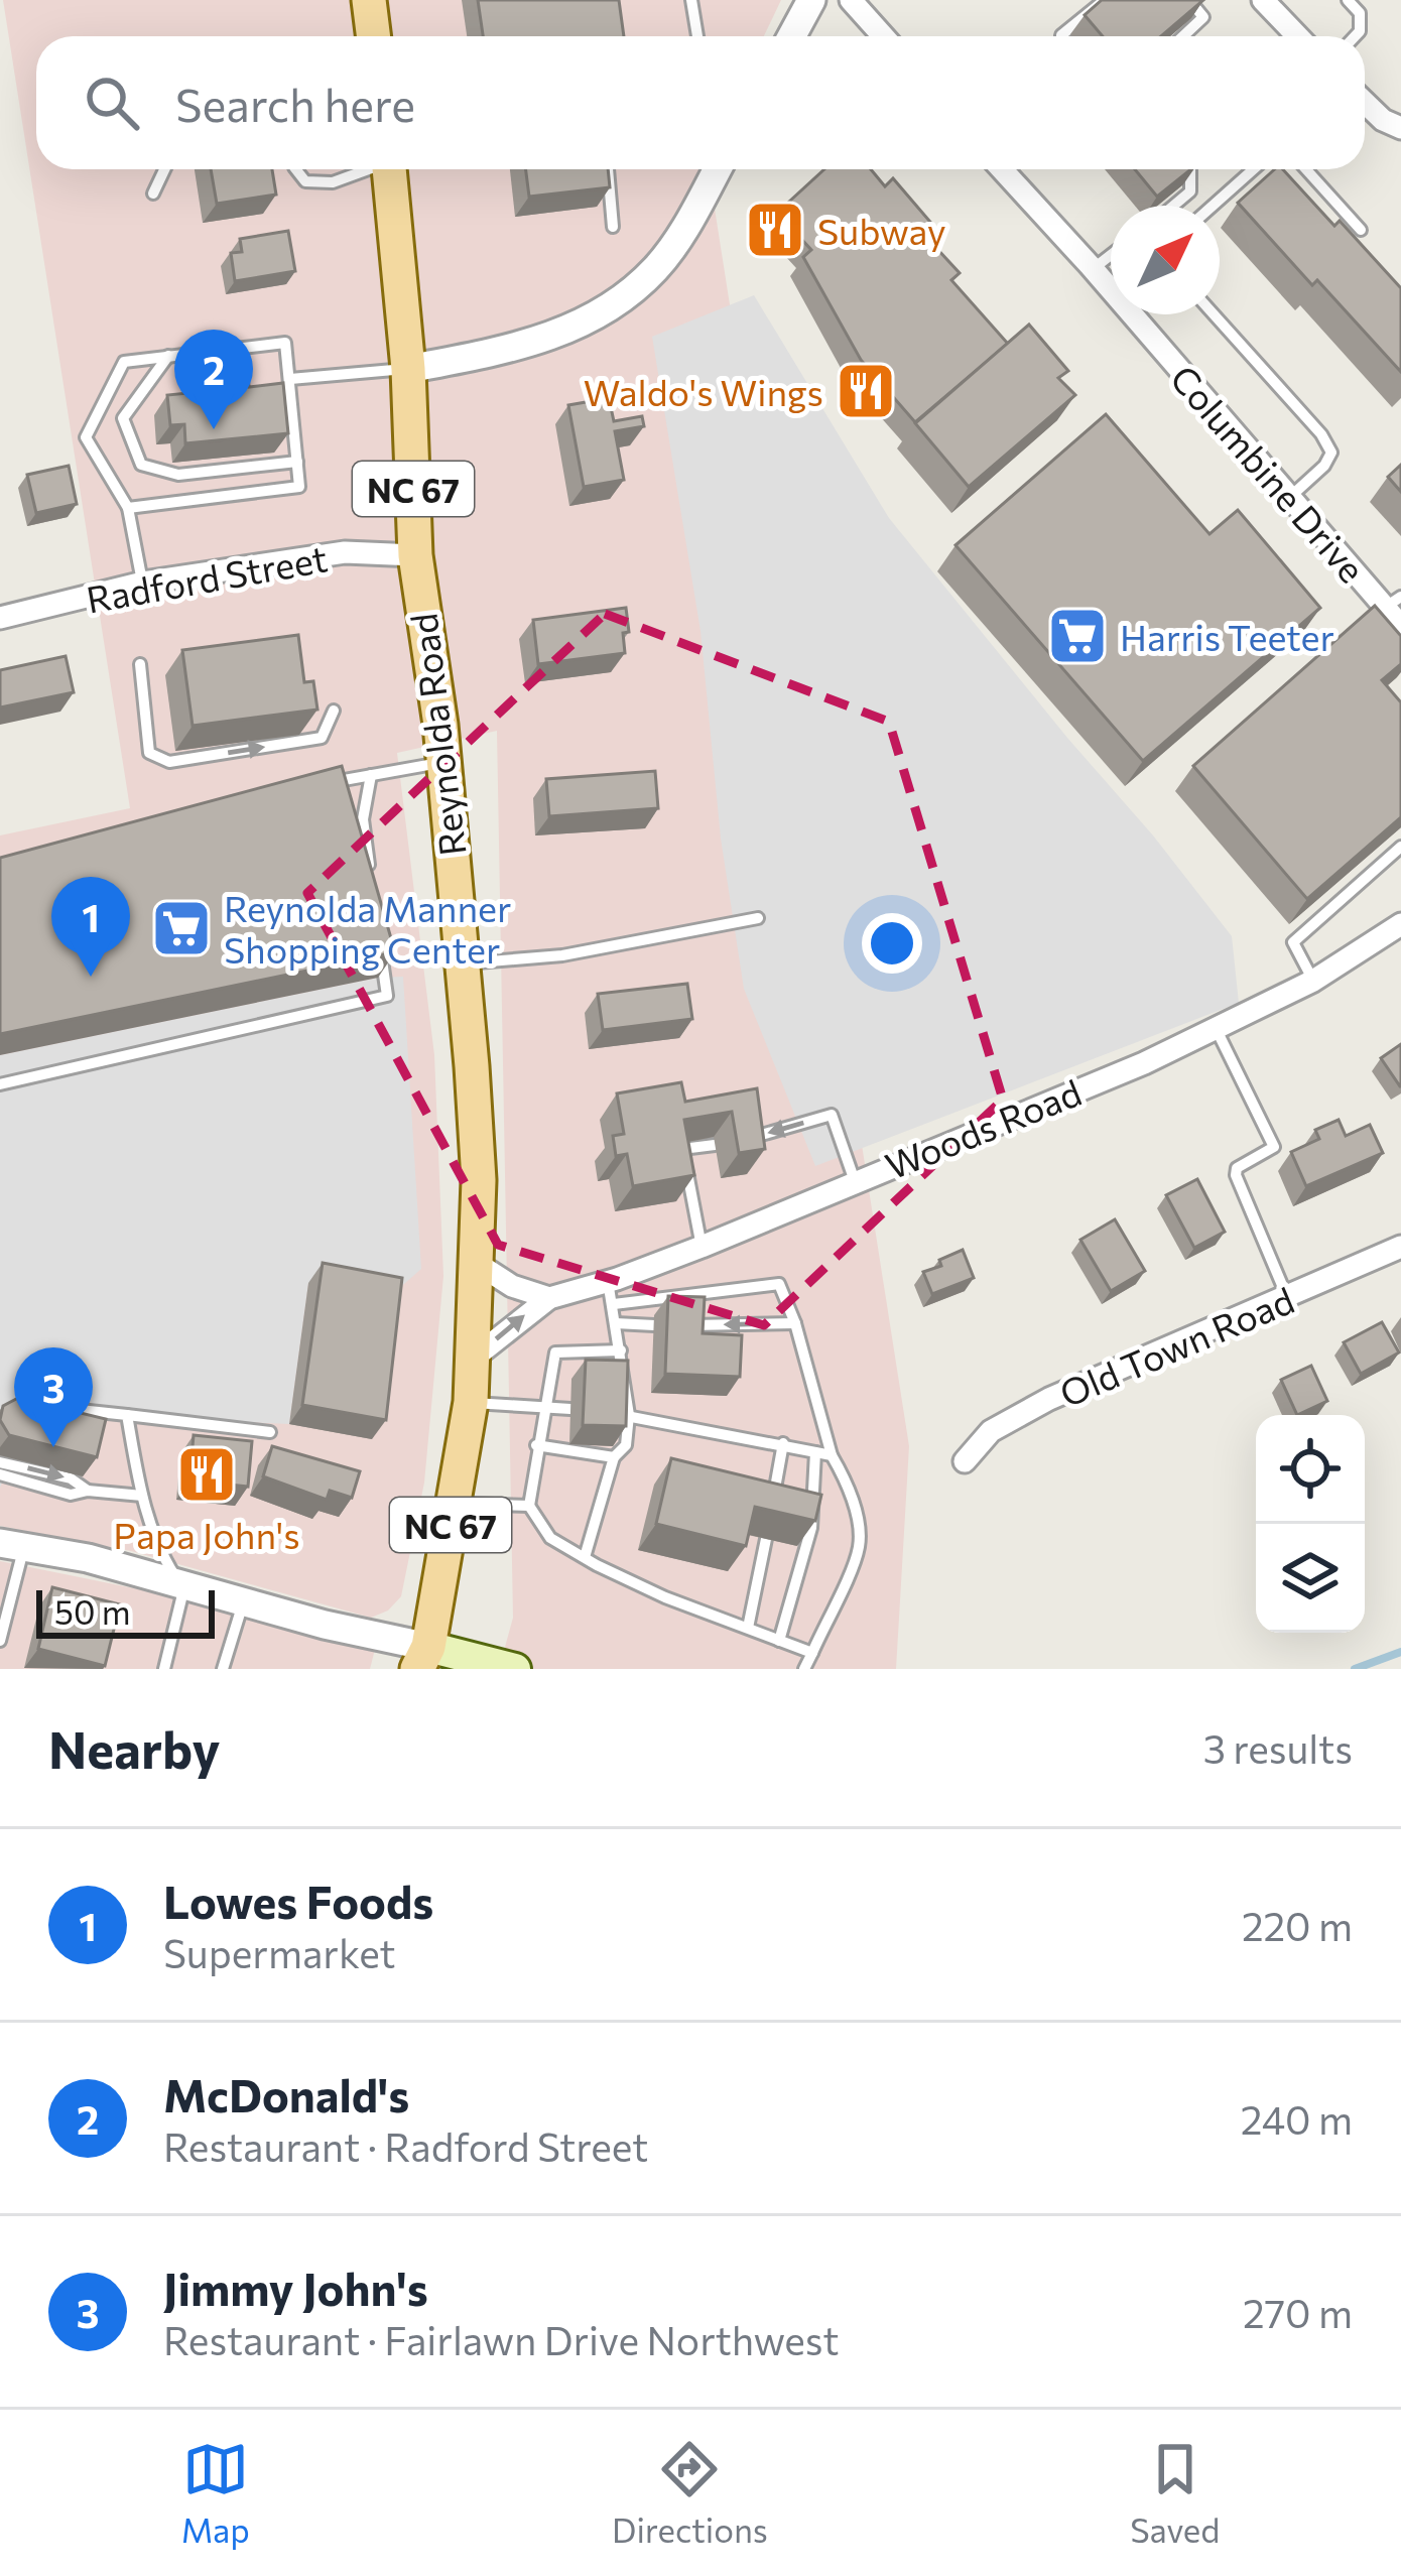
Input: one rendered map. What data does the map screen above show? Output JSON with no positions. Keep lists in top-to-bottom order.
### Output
{
  "streets": {
    "main road": ["NC 67", "Reynolda Road"],
    "street": [
      "Columbine Drive",
      "Radford Street",
      "Woods Road",
      "Old Town Road"
    ]
  },
  "crossings": [
    ["Radford Street", "Reynolda Road"],
    ["Reynolda Road", "Woods Road"]
  ],
  "places": {
    "restaurant": ["Subway", "Waldo's Wings", "Papa John's"],
    "supermarket": ["Harris Teeter", "Reynolda Manner Shopping Center"]
  },
  "scale_bar": "50 m",
  "north": "top right",
  "page": {
    "search": "Search here",
    "pins": ["2", "1", "3"],
    "scale": "50 m",
    "heading": ["Nearby", "3 results"],
    "list": [
      {
        "mark": "1",
        "name": "Lowes Foods",
        "note": "Supermarket",
        "value": "220 m"
      },
      {
        "mark": "2",
        "name": "McDonald's",
        "note": "Restaurant · Radford Street",
        "value": "240 m"
      },
      {
        "mark": "3",
        "name": "Jimmy John's",
        "note": "Restaurant · Fairlawn Drive Northwest",
        "value": "270 m"
      }
    ],
    "nav": ["Map", "Directions", "Saved"]
  }
}
